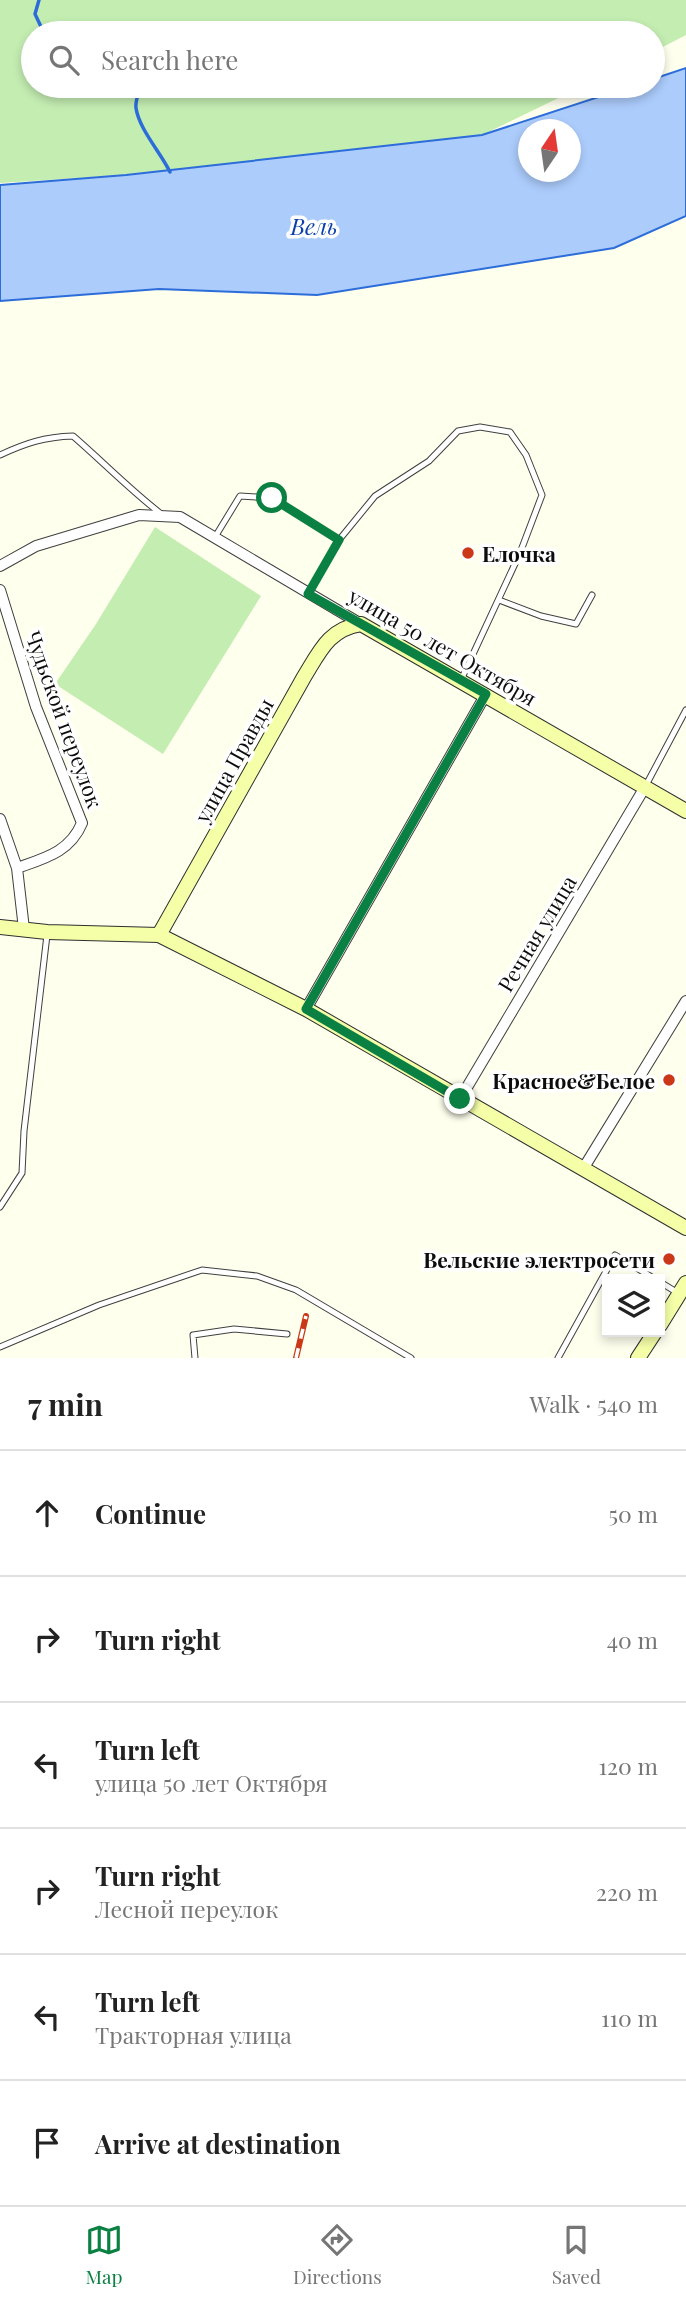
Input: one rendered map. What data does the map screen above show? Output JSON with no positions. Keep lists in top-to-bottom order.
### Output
{
  "streets": {
    "street": [
      "улица 50 лет Октября",
      "Чудьской переулок",
      "улица Правды",
      "Речная улица"
    ]
  },
  "crossings": [
    ["улица 50 лет Октября", "улица Правды"],
    ["улица 50 лет Октября", "Речная улица"]
  ],
  "water": ["Вель"],
  "places": ["Елочка", "Красное&Белое", "Вельские электросети"],
  "north": "top",
  "page": {
    "search": "Search here",
    "heading": ["7 min", "Walk · 540 m"],
    "list": [
      ["Continue", "50 m"],
      ["Turn right", "40 m"],
      ["Turn left", "улица 50 лет Октября", "120 m"],
      ["Turn right", "Лесной переулок", "220 m"],
      ["Turn left", "Тракторная улица", "110 m"],
      "Arrive at destination"
    ],
    "nav": ["Map", "Directions", "Saved"]
  }
}
